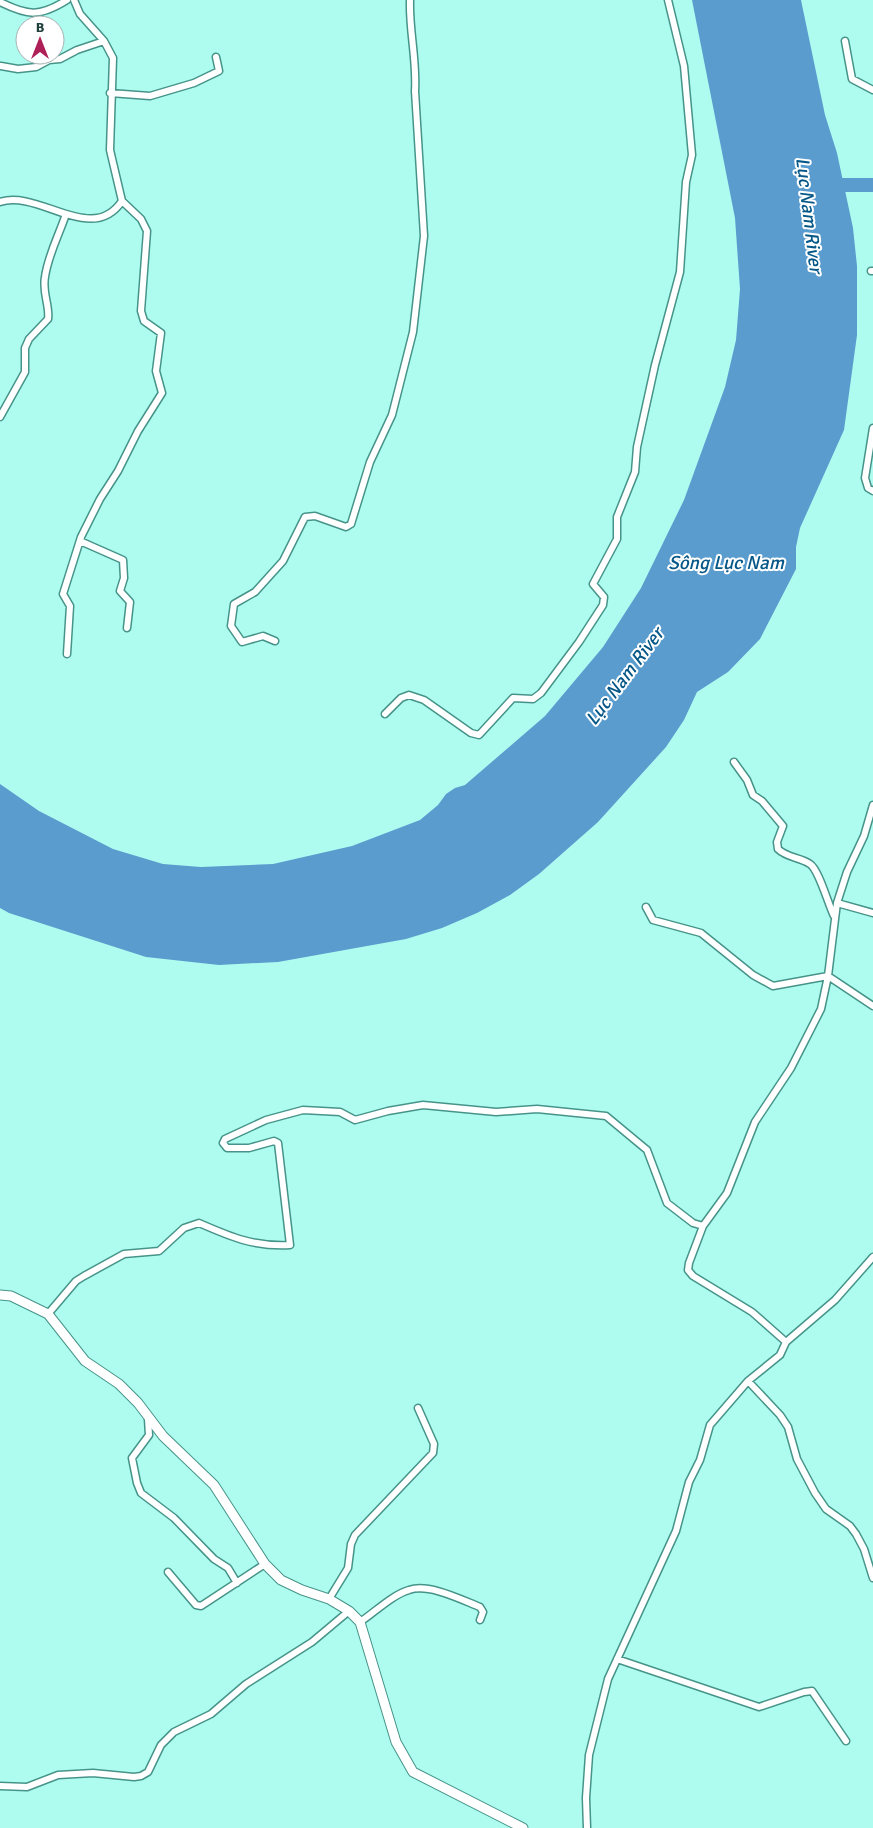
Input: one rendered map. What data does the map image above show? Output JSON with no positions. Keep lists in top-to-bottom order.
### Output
{
  "water": ["Lục Nam River", "Sông Lục Nam"],
  "north": "top"
}
